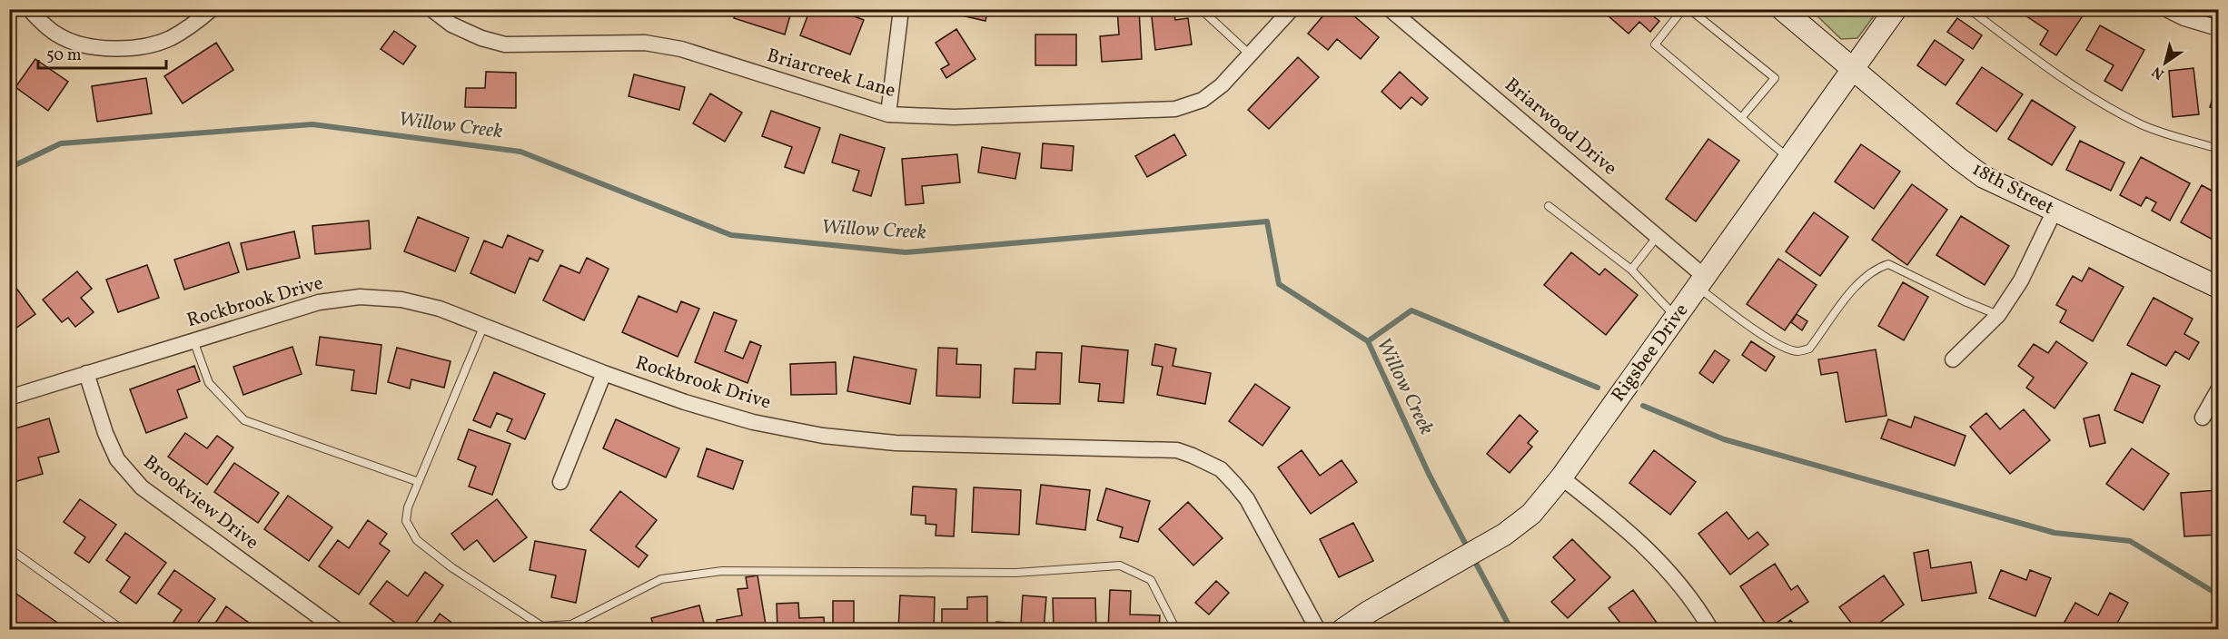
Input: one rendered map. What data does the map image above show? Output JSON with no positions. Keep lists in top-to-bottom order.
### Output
{
  "streets": {
    "street": [
      "Briarcreek Lane",
      "Briarwood Drive",
      "18th Street",
      "Rockbrook Drive",
      "Rigsbee Drive",
      "Brookview Drive"
    ]
  },
  "crossings": [
    ["Briarwood Drive", "Rigsbee Drive"],
    ["18th Street", "Rigsbee Drive"],
    ["Rockbrook Drive", "Brookview Drive"]
  ],
  "water": ["Willow Creek"],
  "scale_bar": "50 m",
  "north": "bottom left"
}
